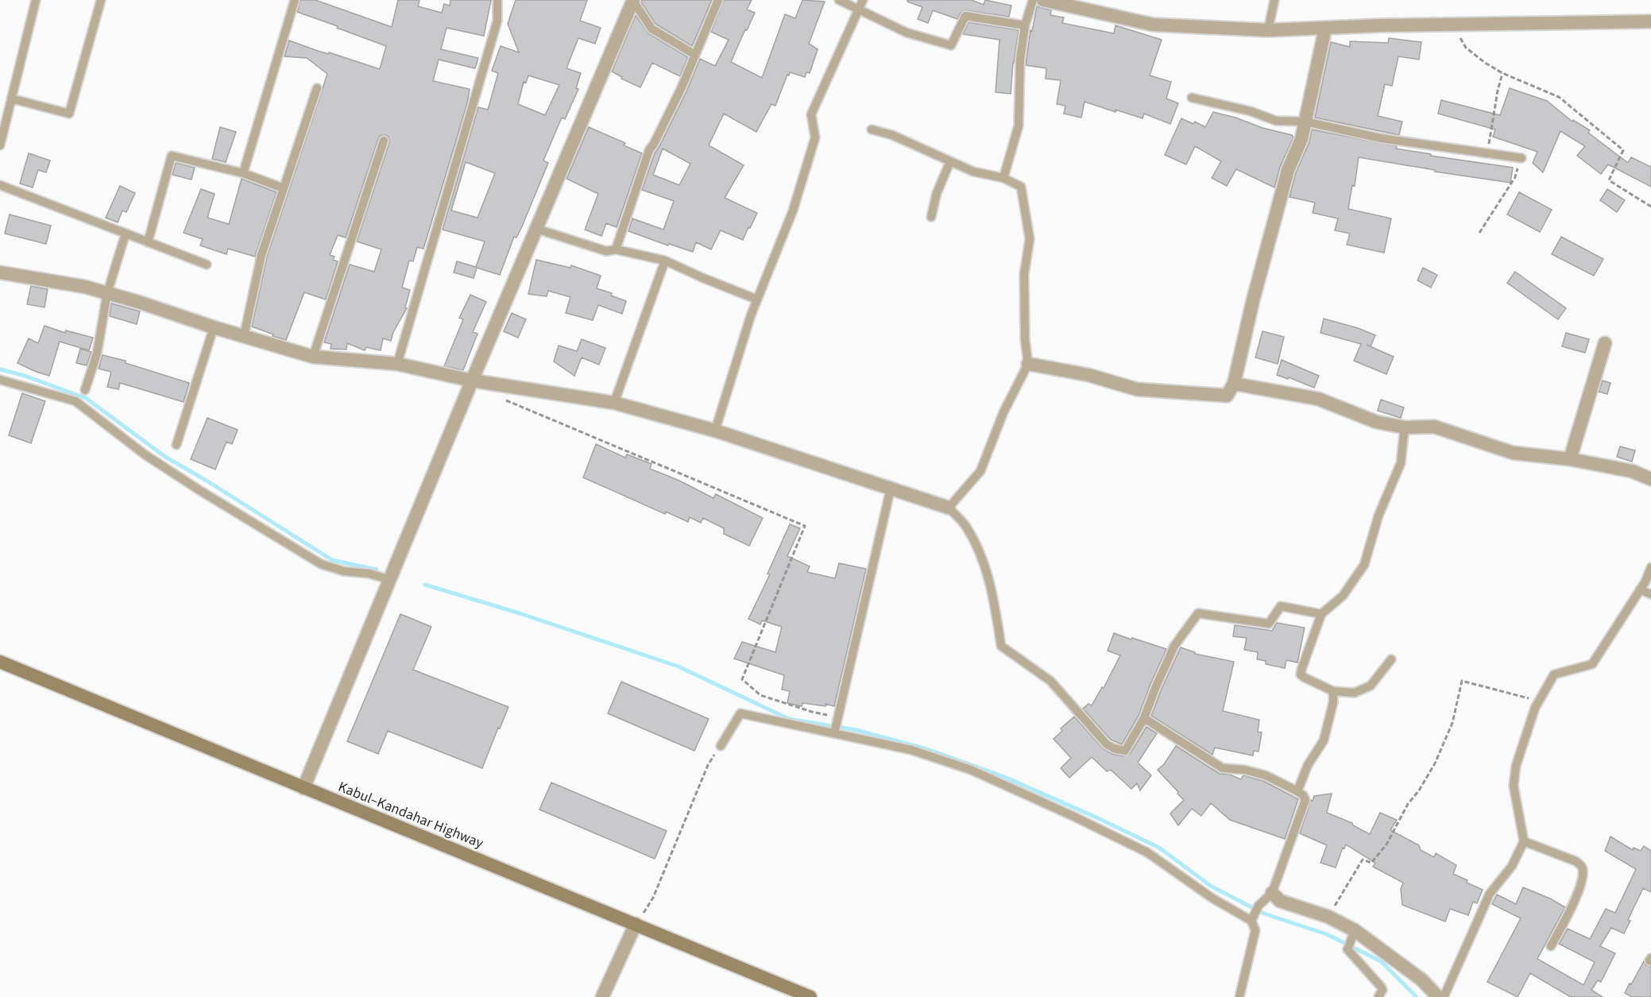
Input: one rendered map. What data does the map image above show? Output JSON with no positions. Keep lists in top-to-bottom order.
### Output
{
  "streets": {
    "main road": ["Kabul–Kandahar Highway"]
  }
}
